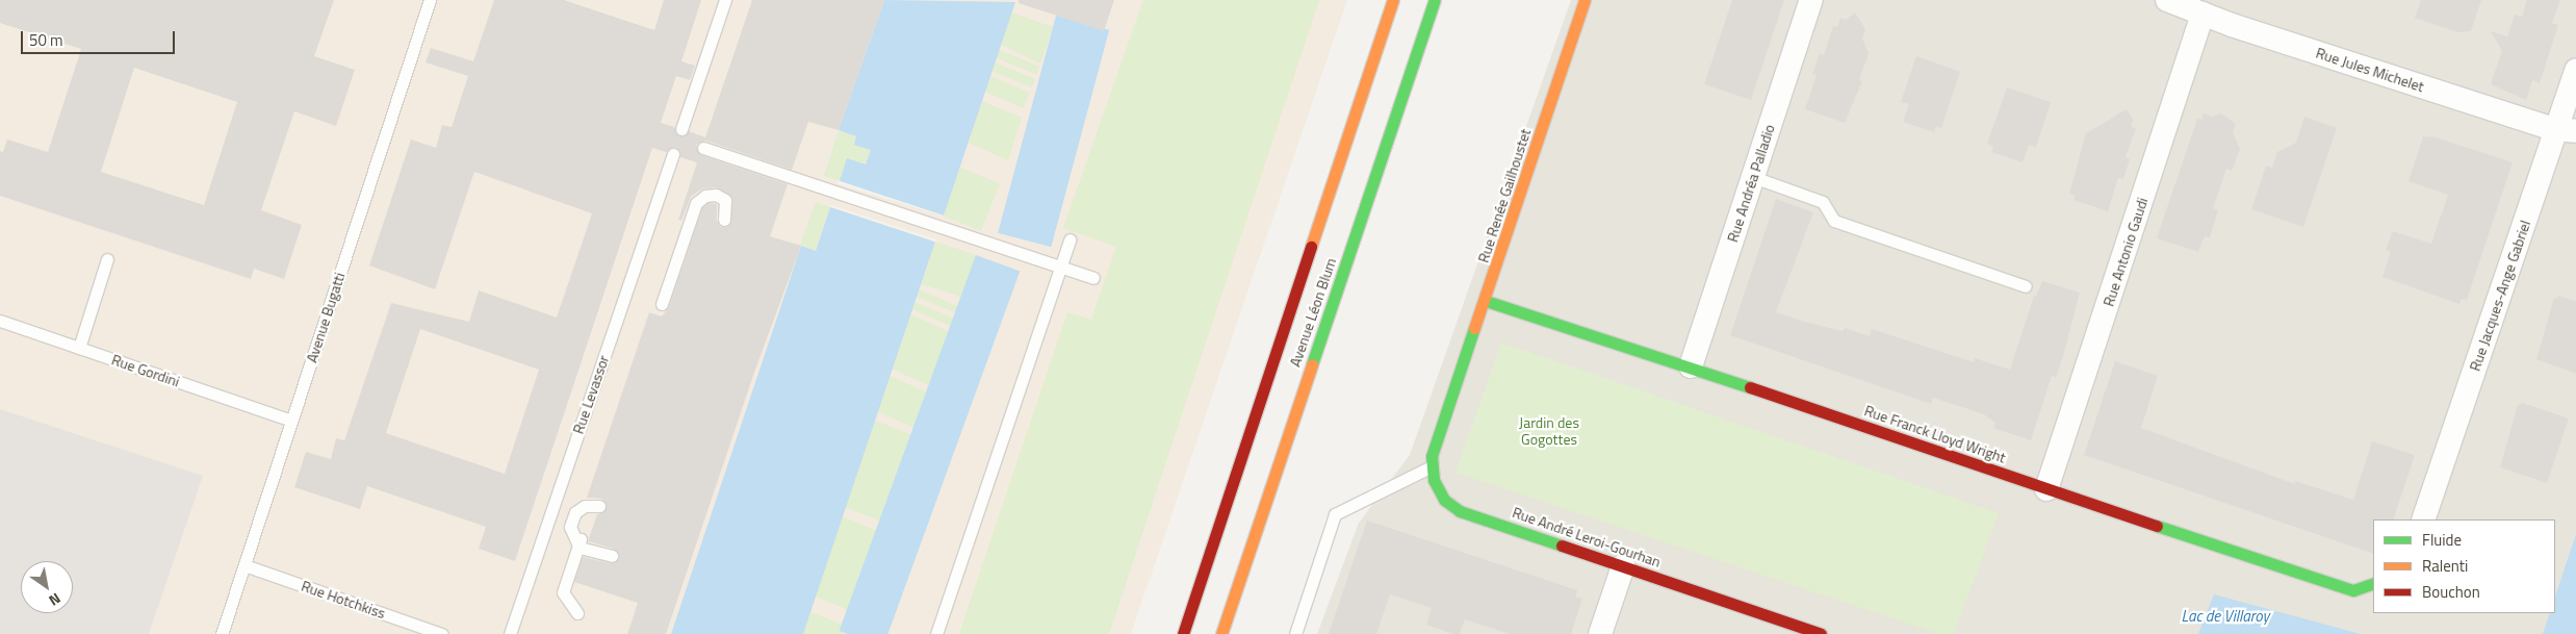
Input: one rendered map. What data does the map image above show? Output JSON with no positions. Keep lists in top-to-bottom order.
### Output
{
  "streets": {
    "street": [
      "Rue Jules Michelet",
      "Rue Andréa Palladio",
      "Rue Renée Gailhoustet",
      "Rue Antonio Gaudi",
      "Rue Jacques-Ange Gabriel",
      "Avenue Léon Blum",
      "Rue Franck Lloyd Wright",
      "Rue André Leroi-Gourhan"
    ],
    "lane": [
      "Avenue Bugatti",
      "Rue Gordini",
      "Rue Levassor",
      "Rue Hotchkiss"
    ]
  },
  "crossings": [
    ["Rue Jules Michelet", "Rue Antonio Gaudi"],
    ["Rue Jules Michelet", "Rue Jacques-Ange Gabriel"],
    ["Rue Andréa Palladio", "Rue Franck Lloyd Wright"],
    ["Rue Renée Gailhoustet", "Rue Franck Lloyd Wright"],
    ["Rue Renée Gailhoustet", "Rue André Leroi-Gourhan"],
    ["Rue Antonio Gaudi", "Rue Franck Lloyd Wright"],
    ["Avenue Bugatti", "Rue Gordini"],
    ["Avenue Bugatti", "Rue Hotchkiss"]
  ],
  "water": ["Lac de Villaroy"],
  "parks": ["Jardin des Gogottes"],
  "legend": ["Fluide", "Ralenti", "Bouchon"],
  "scale_bar": "50 m",
  "north": "bottom right"
}
